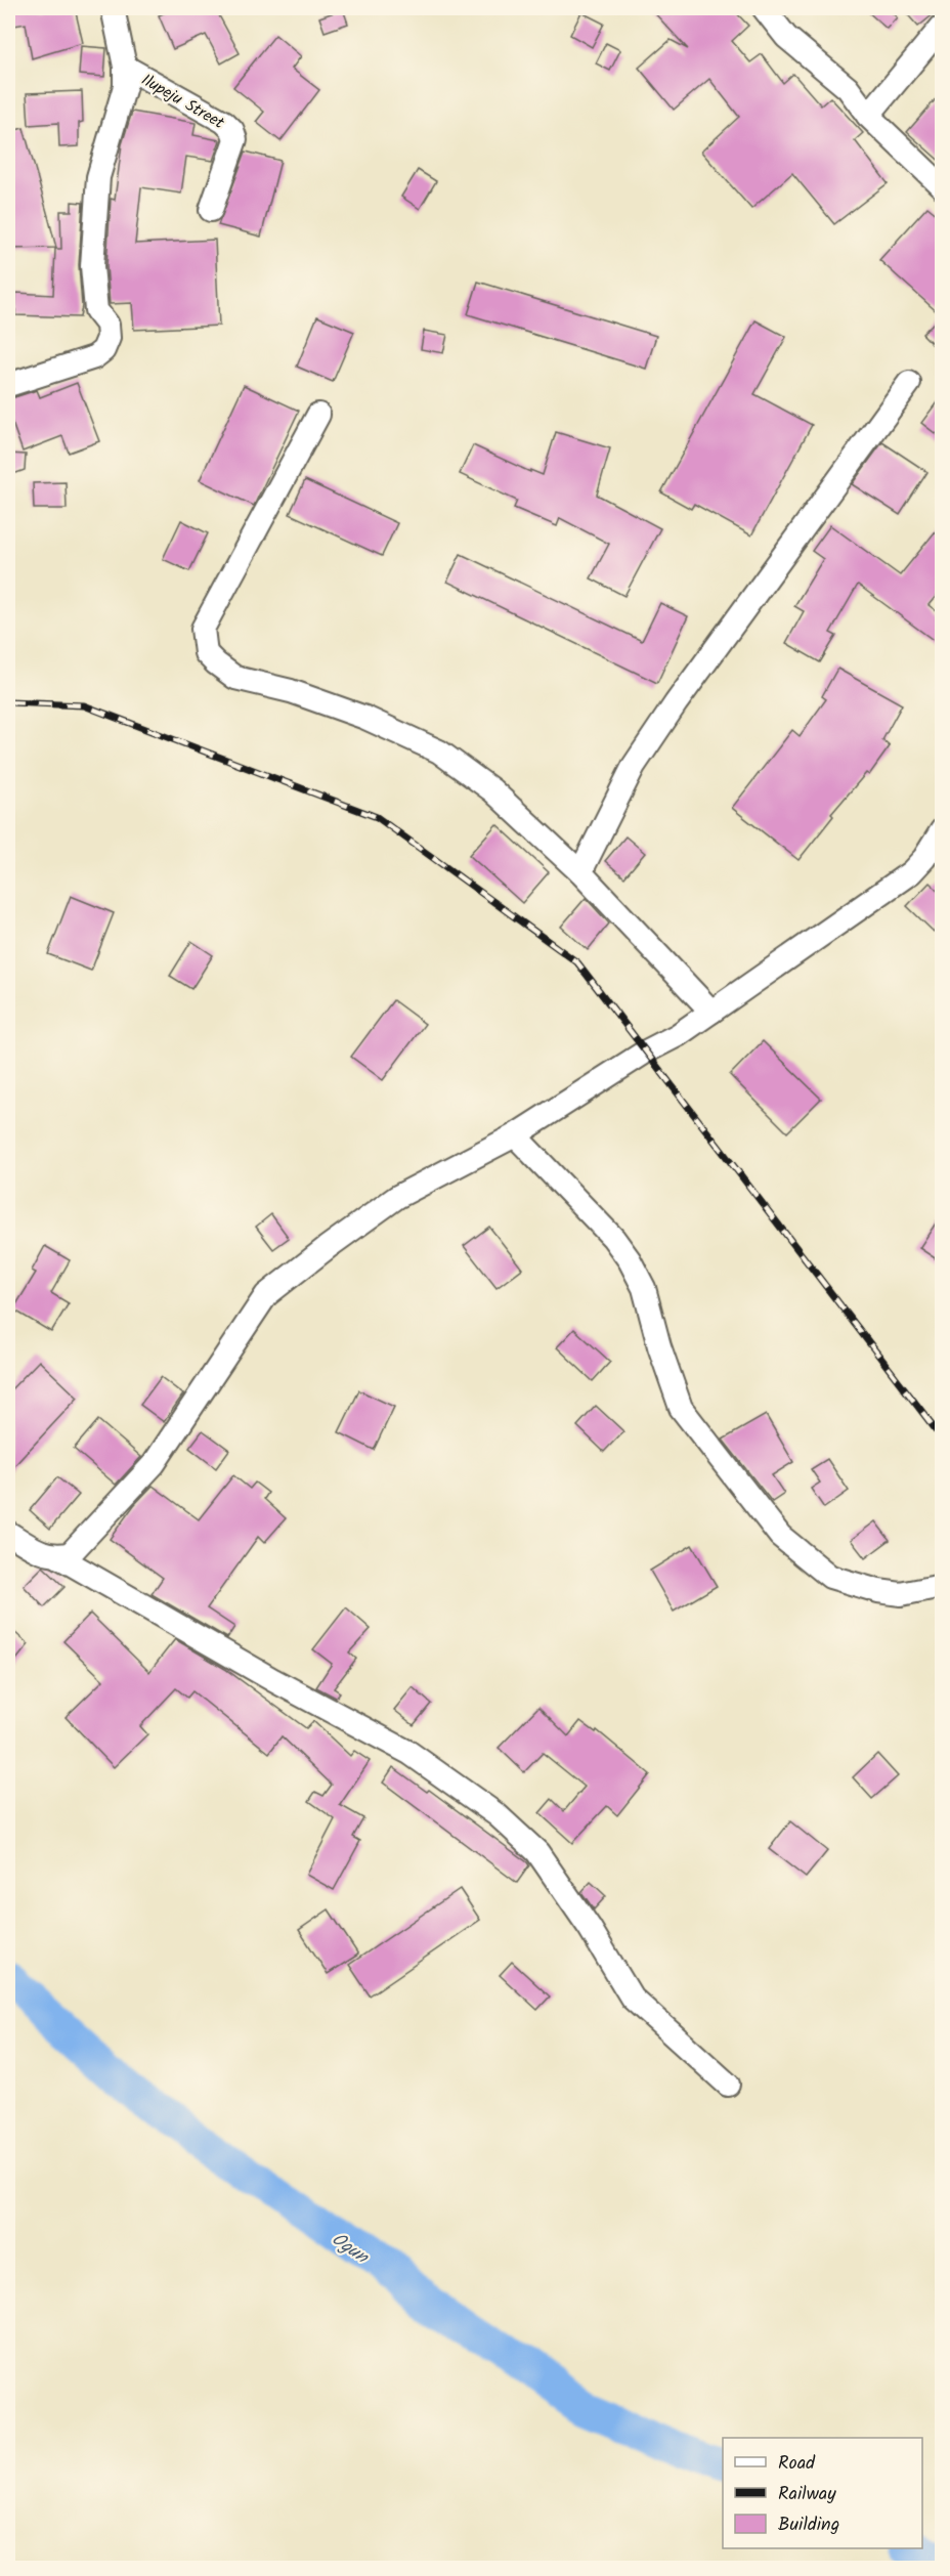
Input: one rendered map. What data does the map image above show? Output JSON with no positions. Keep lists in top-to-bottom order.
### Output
{
  "streets": {
    "street": ["Ilupeju Street"]
  },
  "water": ["Ogun"],
  "legend": ["Road", "Railway", "Building"]
}
